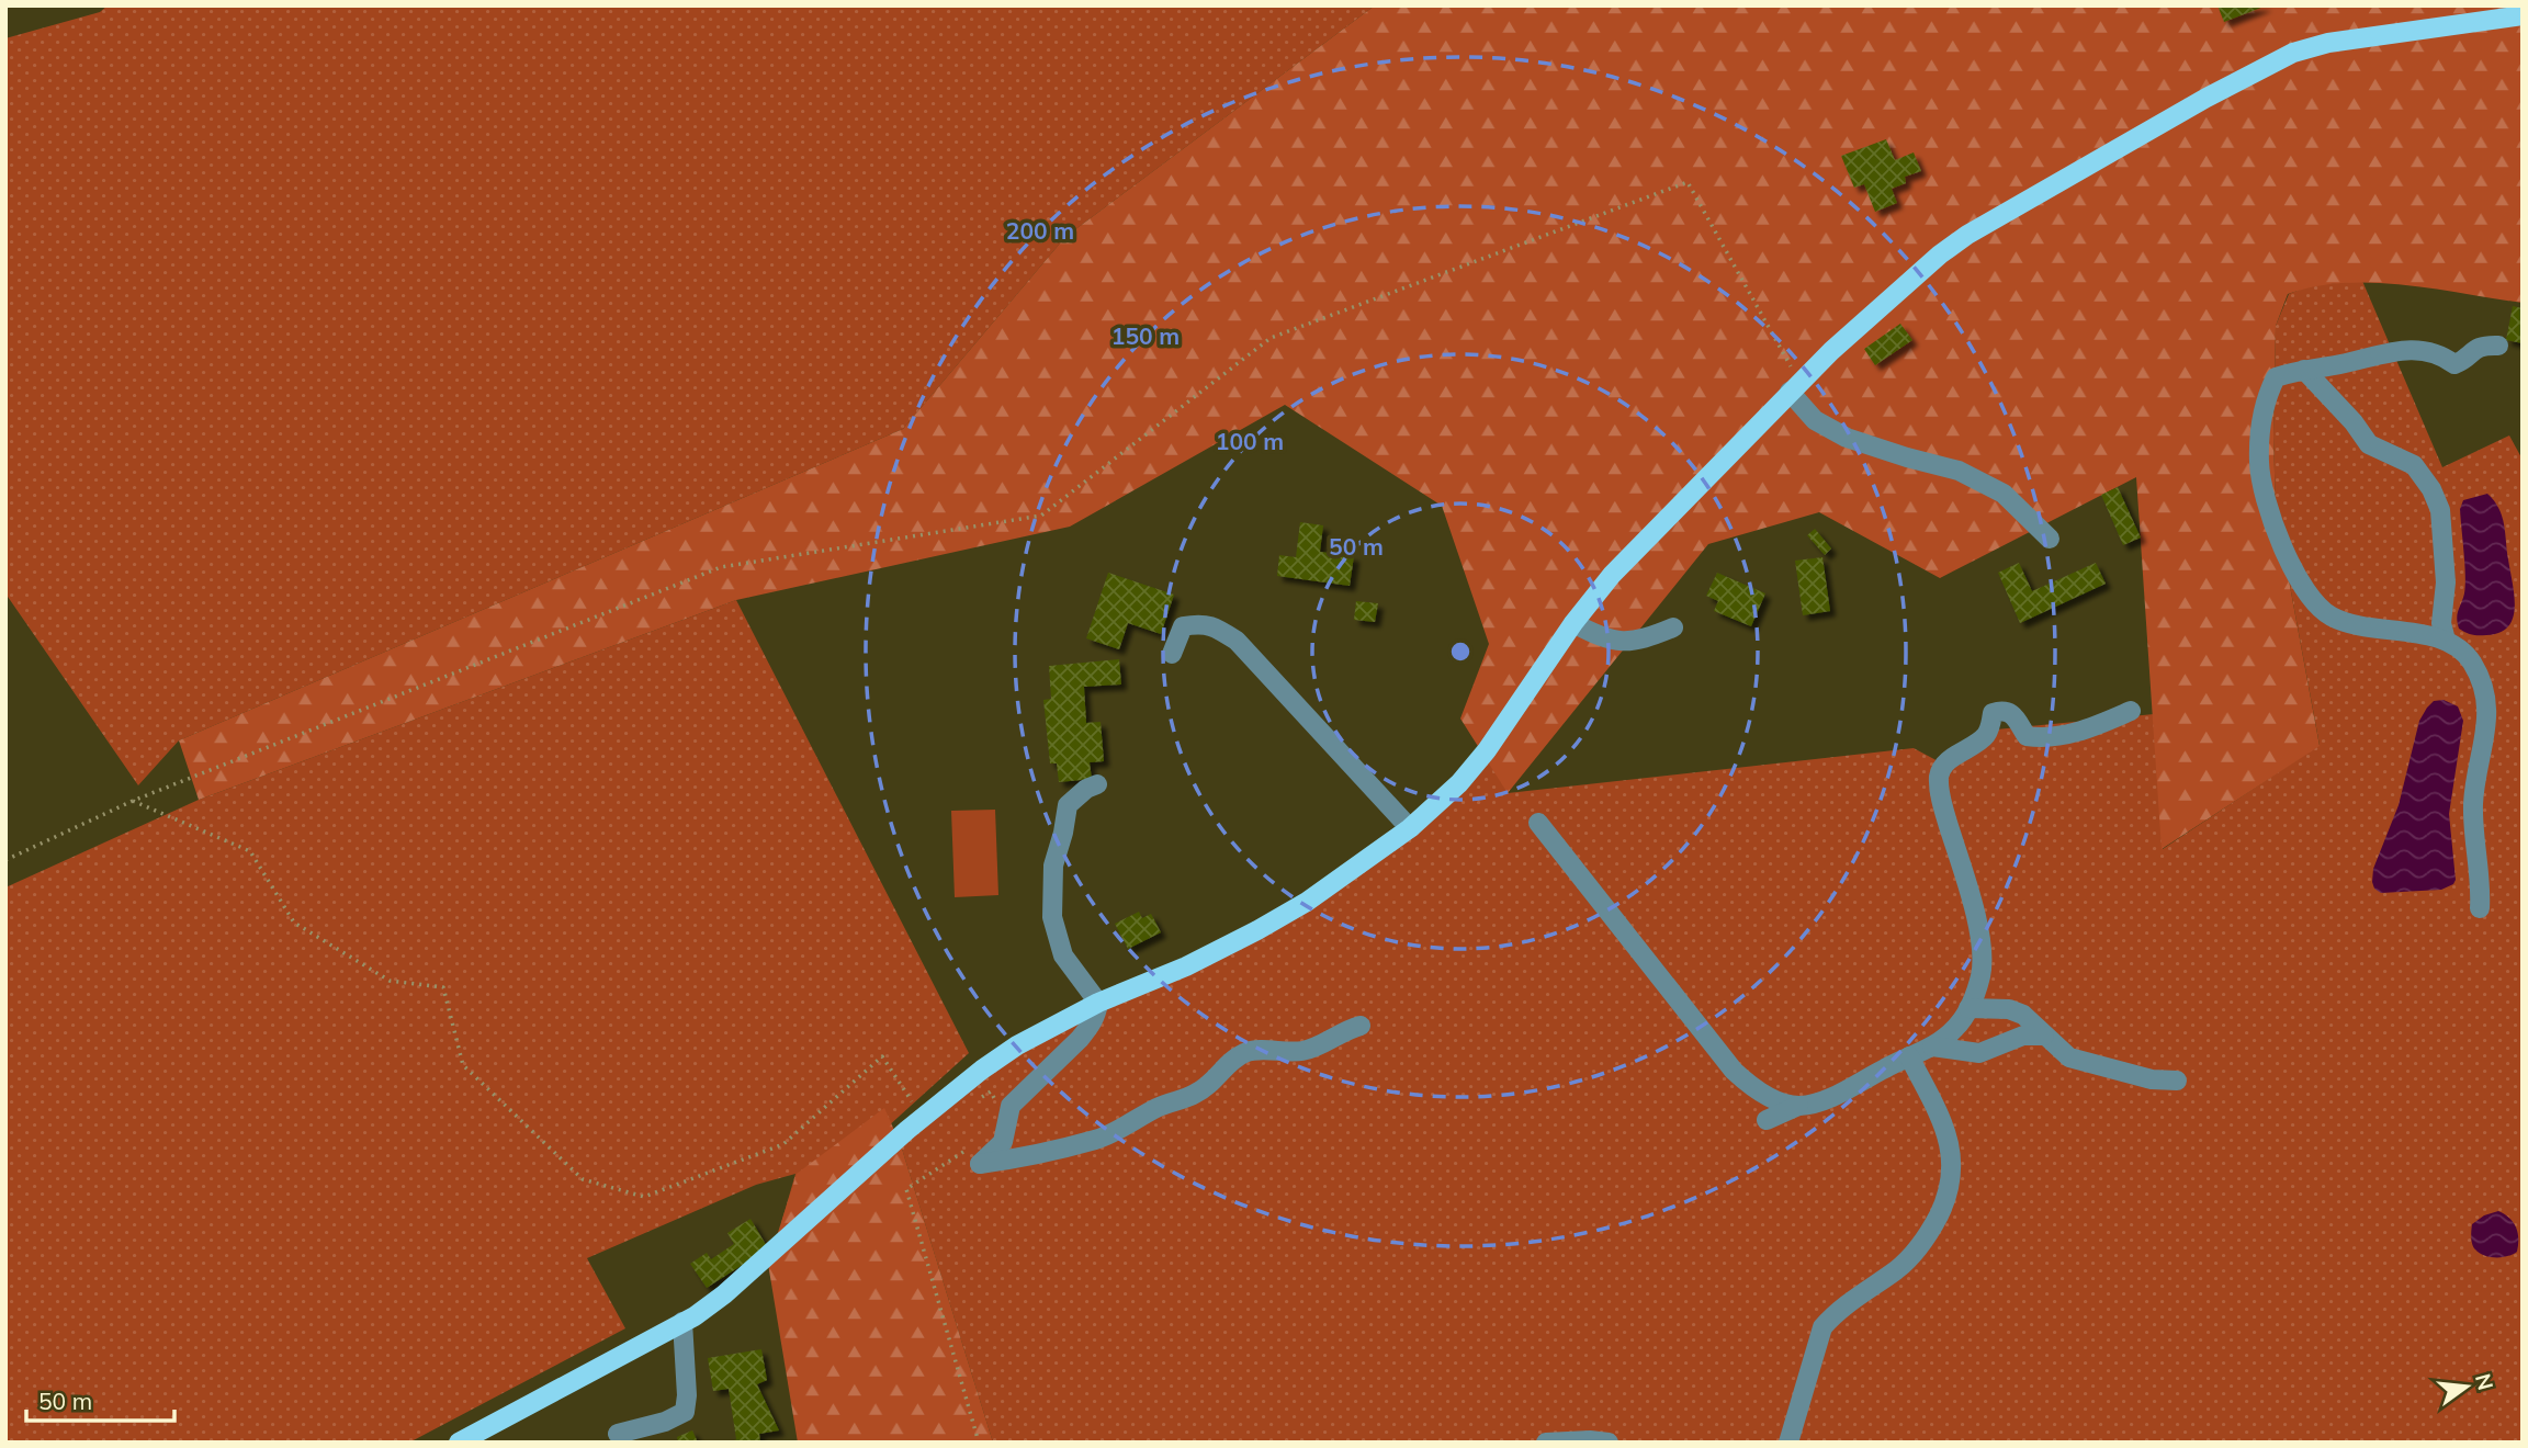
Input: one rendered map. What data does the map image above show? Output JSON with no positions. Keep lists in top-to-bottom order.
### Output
{
  "scale_bar": "50 m",
  "north": "right",
  "rings": [
    "200 m",
    "150 m",
    "100 m",
    "50 m"
  ]
}
